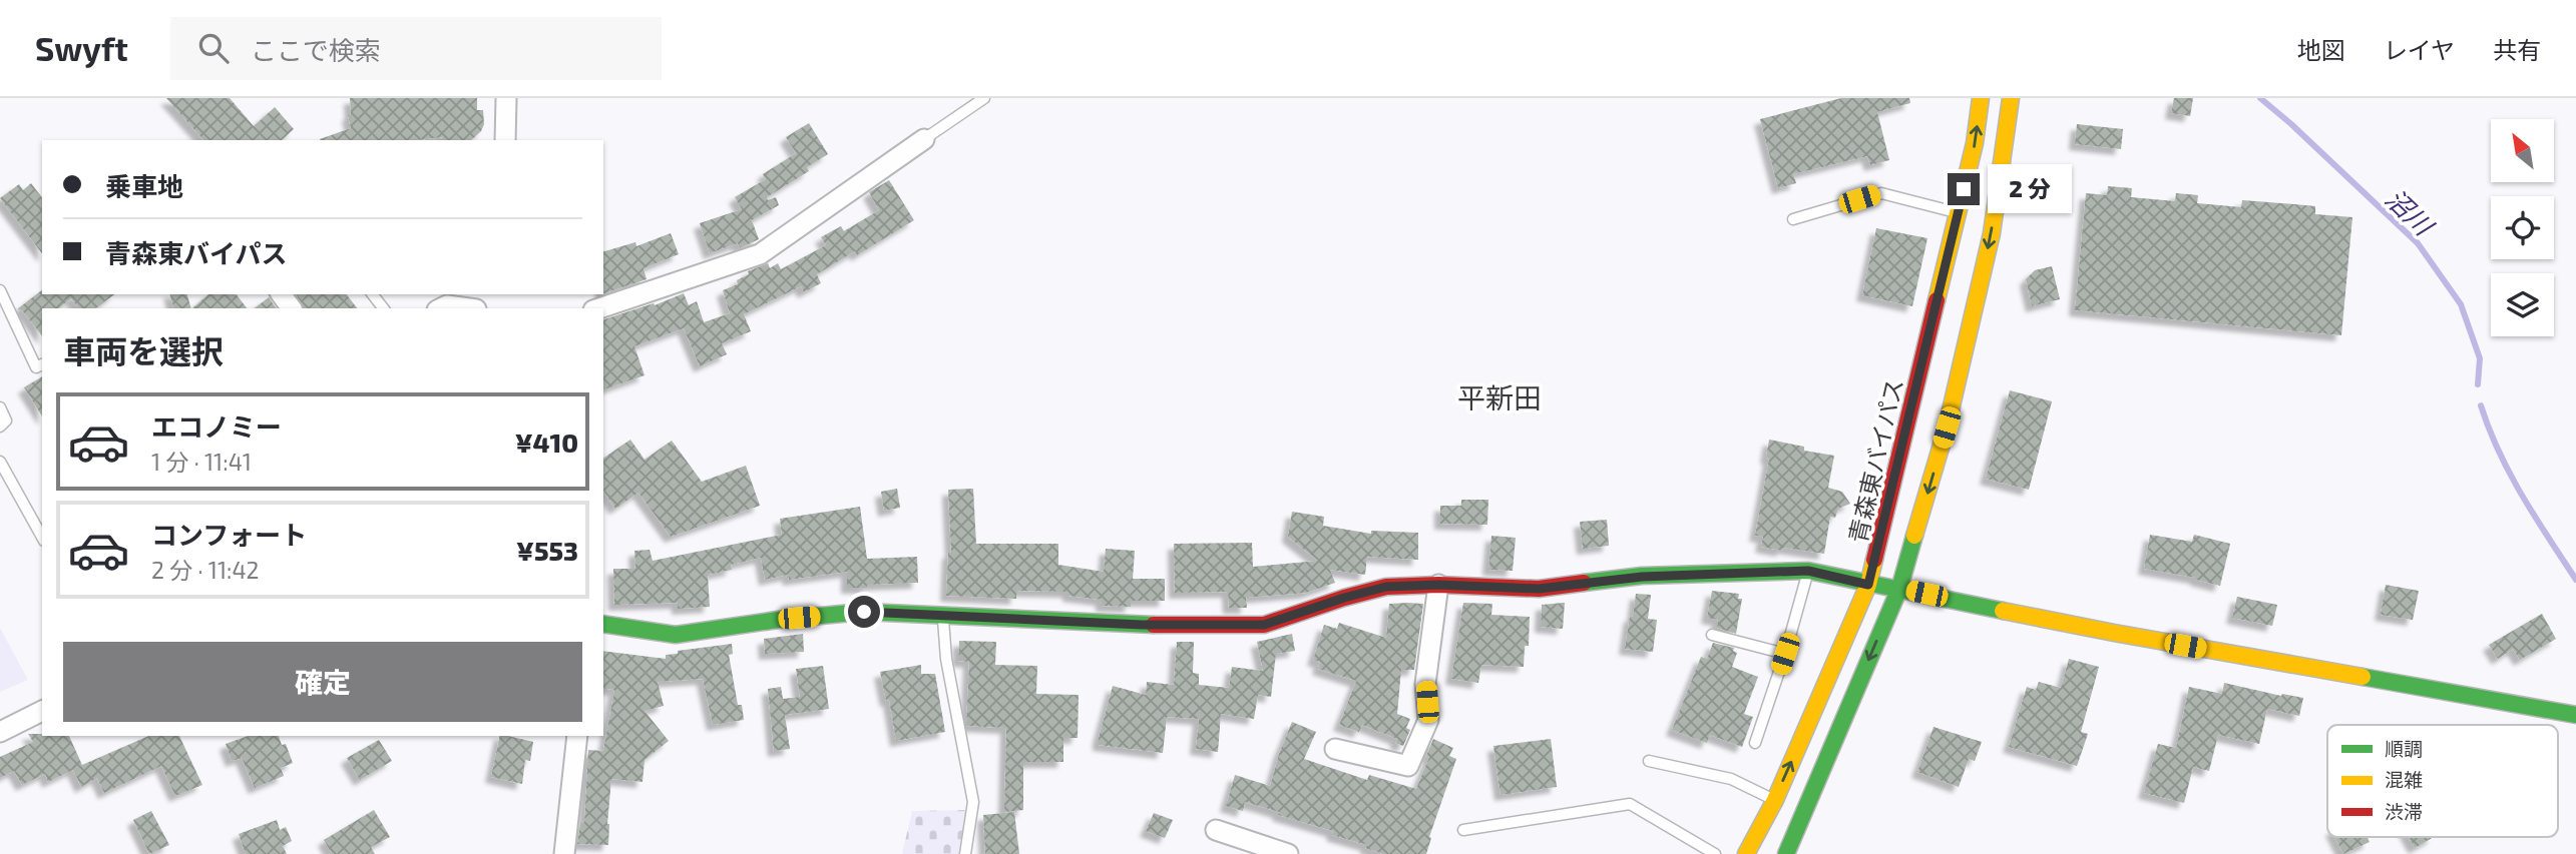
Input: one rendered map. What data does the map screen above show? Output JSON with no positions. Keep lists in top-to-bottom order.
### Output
{
  "streets": {
    "main road": ["青森東バイパス"]
  },
  "districts": ["平新田"],
  "water": ["沼川"],
  "legend": ["順調", "混雑", "渋滞"],
  "north": "top left",
  "page": {
    "header": "Swyft",
    "search": "ここで検索",
    "nav": ["地図", "レイヤ", "共有"],
    "banner": ["乗車地", "青森東バイパス"],
    "bubble": "2 分",
    "heading": "車両を選択",
    "list": [
      {
        "name": "エコノミー",
        "note": "1 分 · 11:41",
        "value": "¥410"
      },
      {
        "name": "コンフォート",
        "note": "2 分 · 11:42",
        "value": "¥553"
      }
    ],
    "buttons": "確定"
  }
}
